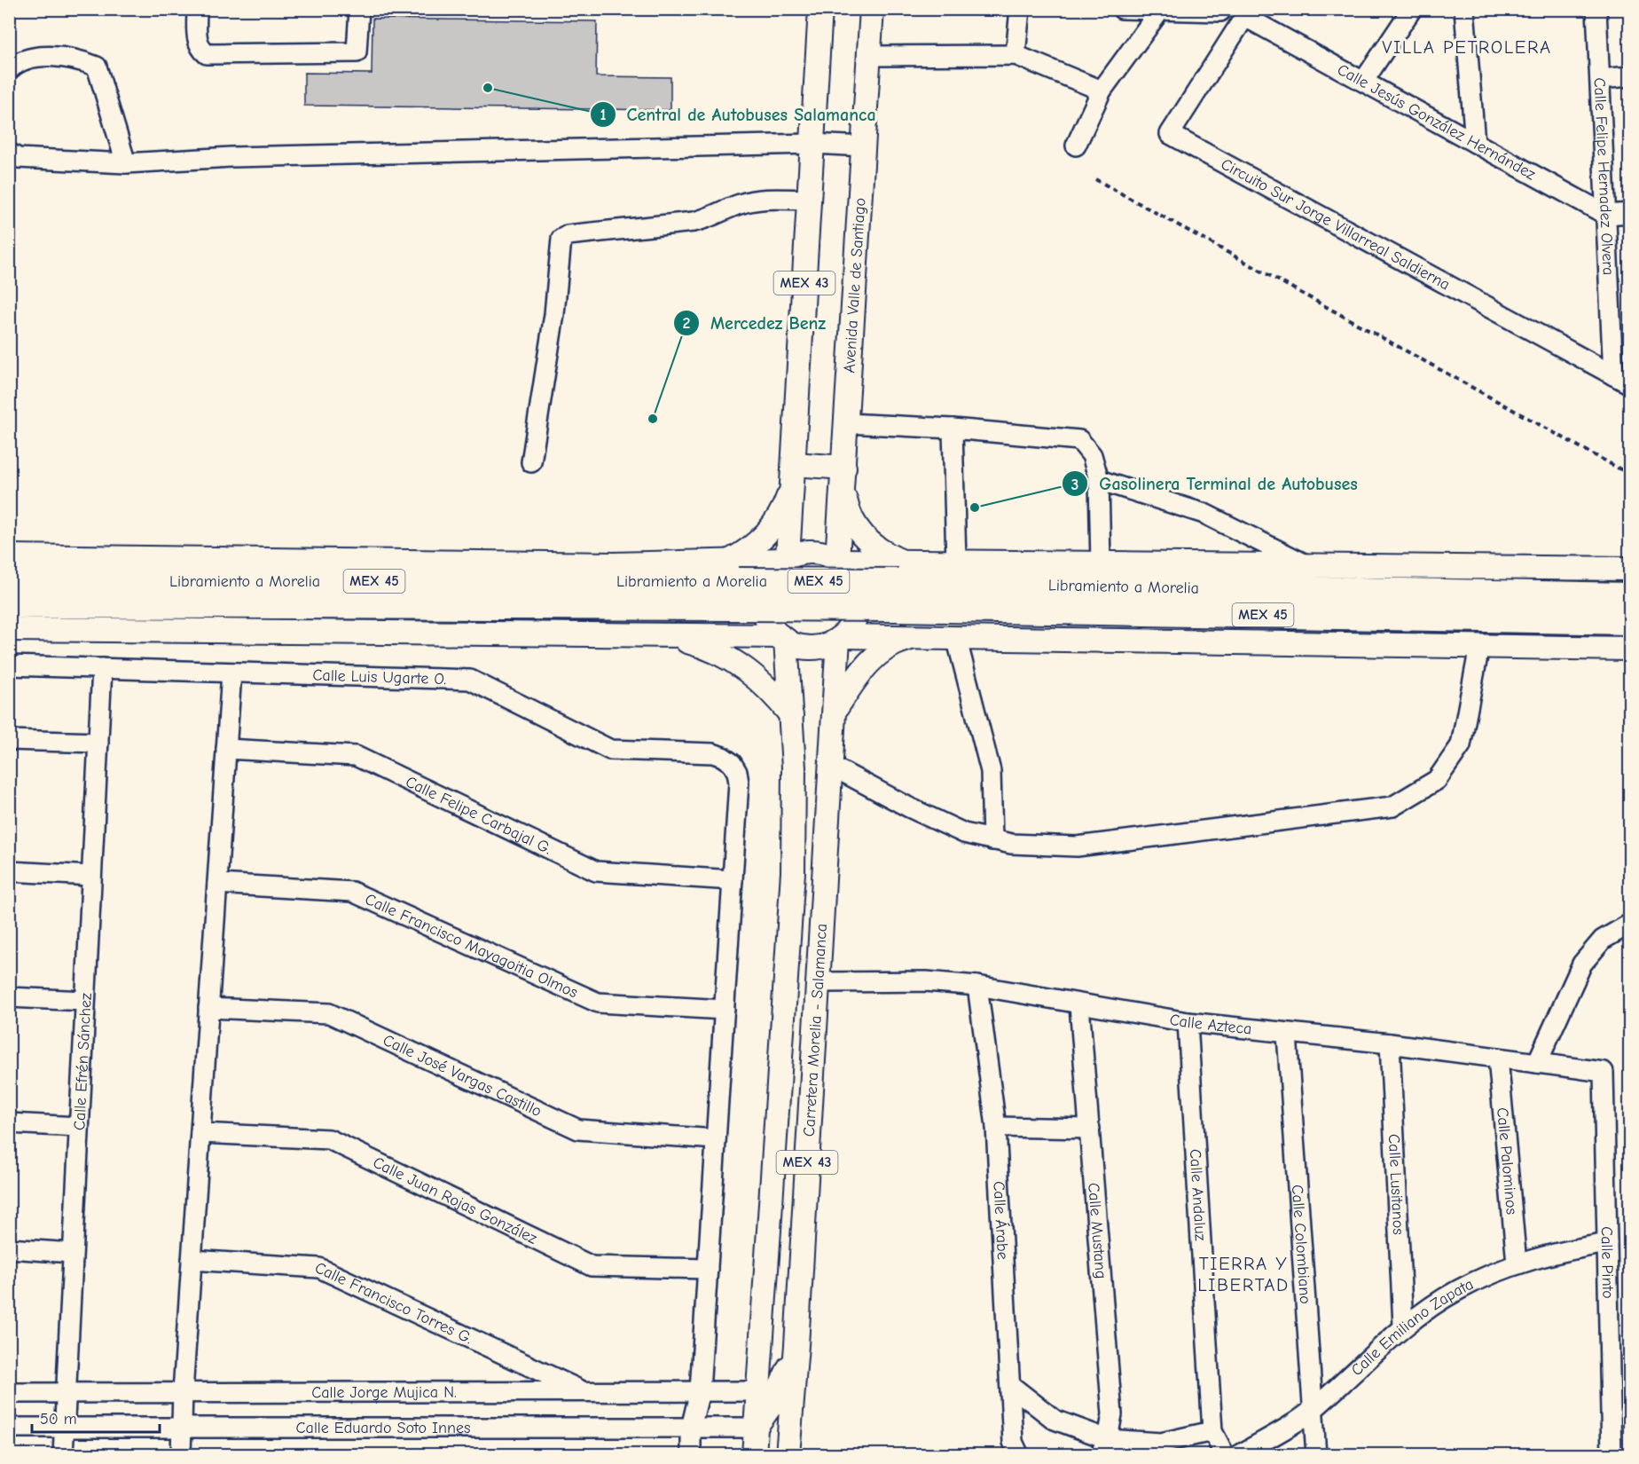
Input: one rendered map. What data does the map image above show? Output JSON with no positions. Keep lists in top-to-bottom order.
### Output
{
  "streets": {
    "highway": ["MEX 45", "Libramiento a Morelia"],
    "main road": ["MEX 43", "Avenida Valle de Santiago", "Carretera Morelia - Salamanca"],
    "street": [
      "Calle Jesús González Hernández",
      "Calle Felipe Hernadez Olvera",
      "Circuito Sur Jorge Villarreal Saldierna",
      "Calle Luis Ugarte O.",
      "Calle Felipe Carbajal G.",
      "Calle Francisco Mayagoitia Olmos",
      "Calle Azteca",
      "Calle Efrén Sánchez",
      "Calle José Vargas Castillo",
      "Calle Palominos",
      "Calle Lusitanos",
      "Calle Andaluz",
      "Calle Juan Rojas González",
      "Calle Árabe",
      "Calle Mustang",
      "Calle Colombiano",
      "Calle Pinto",
      "Calle Francisco Torres G.",
      "Calle Emiliano Zapata",
      "Calle Jorge Mujica N.",
      "Calle Eduardo Soto Innes"
    ]
  },
  "crossings": [
    ["Calle Jesús González Hernández", "Calle Felipe Hernadez Olvera"],
    ["Calle Jesús González Hernández", "Circuito Sur Jorge Villarreal Saldierna"],
    ["Calle Felipe Hernadez Olvera", "Circuito Sur Jorge Villarreal Saldierna"],
    ["MEX 43", "Avenida Valle de Santiago"],
    ["MEX 43", "Carretera Morelia - Salamanca"],
    ["Avenida Valle de Santiago", "Carretera Morelia - Salamanca"],
    ["Calle Luis Ugarte O.", "Calle Felipe Carbajal G."],
    ["Calle Luis Ugarte O.", "Calle Efrén Sánchez"],
    ["Calle Azteca", "Carretera Morelia - Salamanca"],
    ["Calle Azteca", "Calle Palominos"],
    ["Calle Azteca", "Calle Lusitanos"],
    ["Calle Azteca", "Calle Andaluz"],
    ["Calle Azteca", "Calle Árabe"],
    ["Calle Azteca", "Calle Mustang"],
    ["Calle Azteca", "Calle Colombiano"],
    ["Calle Azteca", "Calle Pinto"],
    ["Carretera Morelia - Salamanca", "Calle Jorge Mujica N."],
    ["Carretera Morelia - Salamanca", "Calle Eduardo Soto Innes"],
    ["Calle Efrén Sánchez", "Calle Jorge Mujica N."],
    ["Calle Efrén Sánchez", "Calle Eduardo Soto Innes"],
    ["Calle Palominos", "Calle Emiliano Zapata"],
    ["Calle Lusitanos", "Calle Emiliano Zapata"],
    ["Calle Colombiano", "Calle Emiliano Zapata"],
    ["Calle Pinto", "Calle Emiliano Zapata"],
    ["Calle Francisco Torres G.", "Calle Jorge Mujica N."]
  ],
  "districts": ["VILLA PETROLERA", "TIERRA Y LIBERTAD"],
  "places": ["Central de Autobuses Salamanca", "Mercedez Benz", "Gasolinera Terminal de Autobuses"],
  "scale_bar": "50 m"
}
